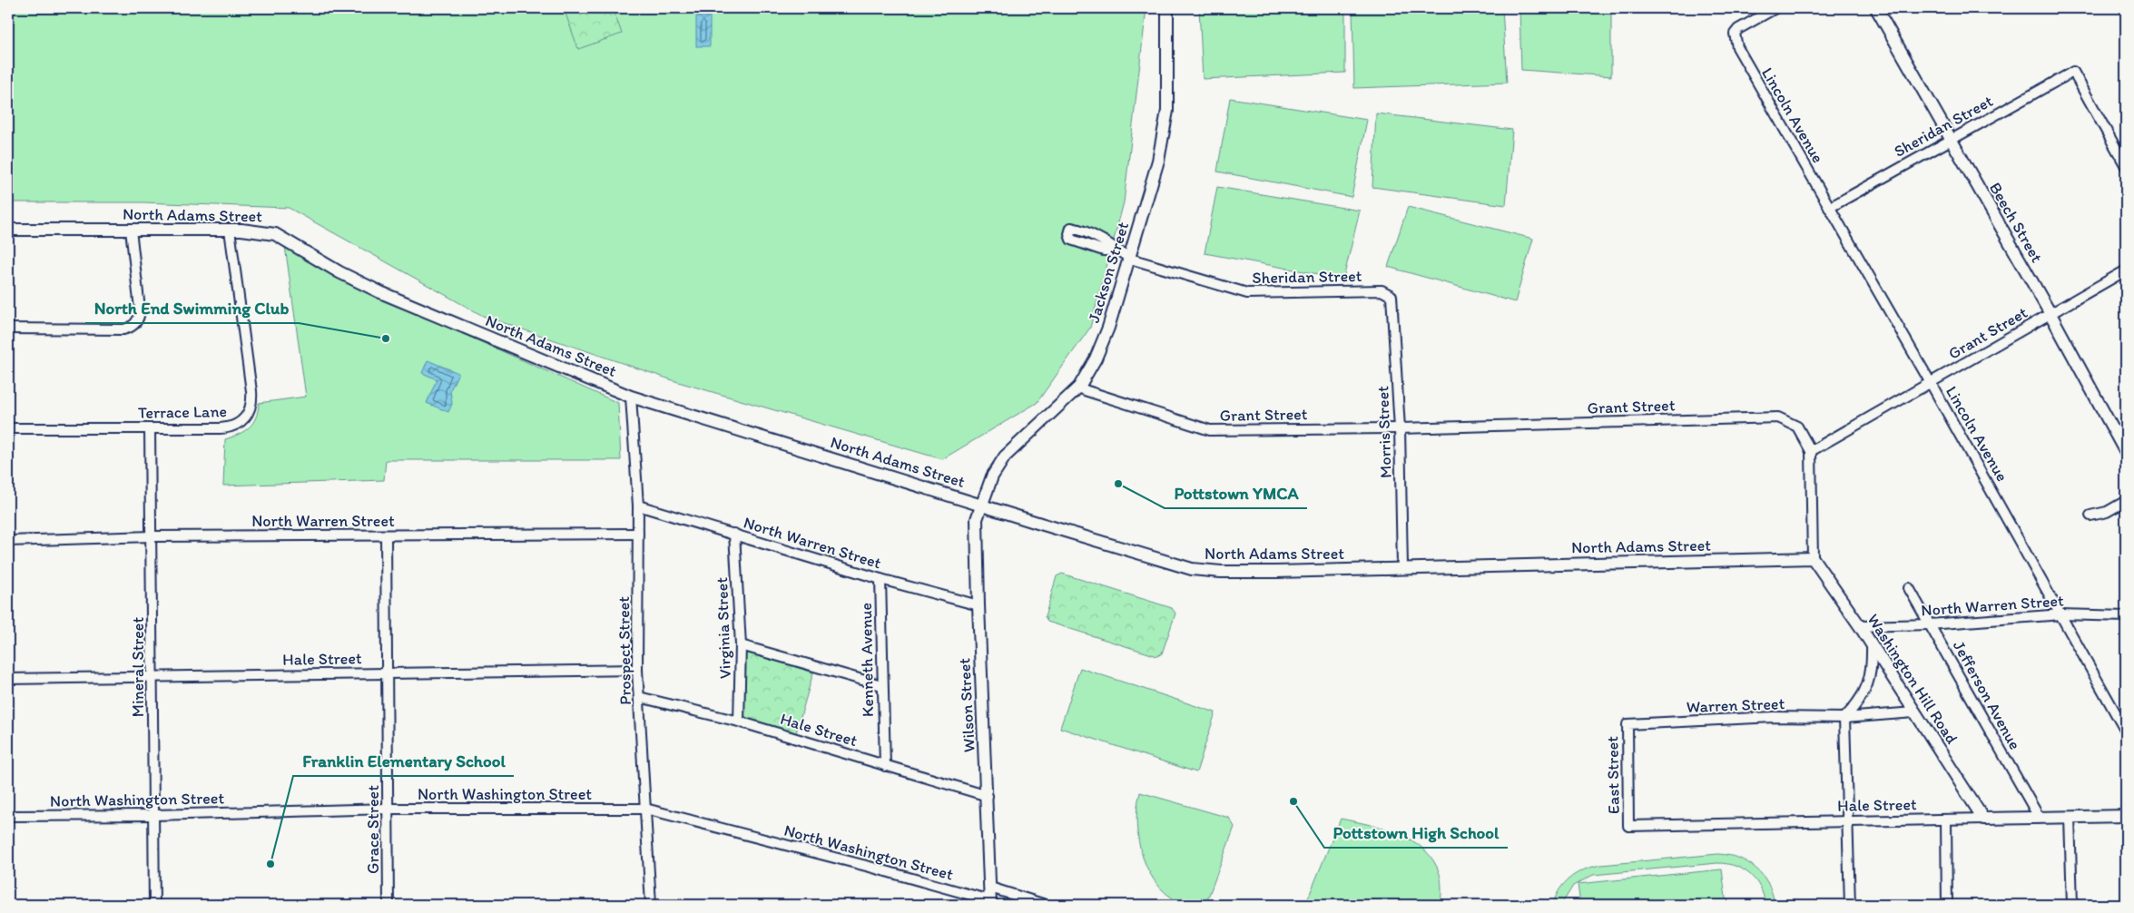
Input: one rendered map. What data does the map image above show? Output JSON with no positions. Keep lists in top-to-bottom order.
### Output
{
  "streets": {
    "street": [
      "Lincoln Avenue",
      "Sheridan Street",
      "North Adams Street",
      "Beech Street",
      "Jackson Street",
      "Grant Street",
      "Terrace Lane",
      "Morris Street",
      "North Warren Street",
      "Virginia Street",
      "Prospect Street",
      "Hale Street",
      "Kenneth Avenue",
      "Mineral Street",
      "Washington Hill Road",
      "Jefferson Avenue",
      "Wilson Street",
      "Warren Street",
      "East Street",
      "North Washington Street",
      "Grace Street"
    ]
  },
  "crossings": [
    ["Lincoln Avenue", "Sheridan Street"],
    ["Lincoln Avenue", "Grant Street"],
    ["Lincoln Avenue", "North Warren Street"],
    ["Sheridan Street", "Beech Street"],
    ["Sheridan Street", "Jackson Street"],
    ["Sheridan Street", "Morris Street"],
    ["North Adams Street", "Jackson Street"],
    ["North Adams Street", "Terrace Lane"],
    ["North Adams Street", "Morris Street"],
    ["North Adams Street", "Prospect Street"],
    ["North Adams Street", "Washington Hill Road"],
    ["North Adams Street", "Wilson Street"],
    ["Beech Street", "Grant Street"],
    ["Jackson Street", "Grant Street"],
    ["Jackson Street", "Wilson Street"],
    ["Grant Street", "Morris Street"],
    ["Terrace Lane", "Mineral Street"],
    ["North Warren Street", "Virginia Street"],
    ["North Warren Street", "Prospect Street"],
    ["North Warren Street", "Kenneth Avenue"],
    ["North Warren Street", "Mineral Street"],
    ["North Warren Street", "Washington Hill Road"],
    ["North Warren Street", "Jefferson Avenue"],
    ["North Warren Street", "Wilson Street"],
    ["North Warren Street", "Grace Street"],
    ["Virginia Street", "Hale Street"],
    ["Prospect Street", "Hale Street"],
    ["Prospect Street", "North Washington Street"],
    ["Hale Street", "Kenneth Avenue"],
    ["Hale Street", "Mineral Street"],
    ["Hale Street", "Washington Hill Road"],
    ["Hale Street", "Jefferson Avenue"],
    ["Hale Street", "Wilson Street"],
    ["Hale Street", "East Street"],
    ["Hale Street", "Grace Street"],
    ["Mineral Street", "North Washington Street"],
    ["Washington Hill Road", "Warren Street"],
    ["Wilson Street", "North Washington Street"],
    ["Warren Street", "East Street"],
    ["North Washington Street", "Grace Street"]
  ],
  "places": [
    "North End Swimming Club",
    "Pottstown YMCA",
    "Pottstown High School",
    "Franklin Elementary School"
  ]
}
